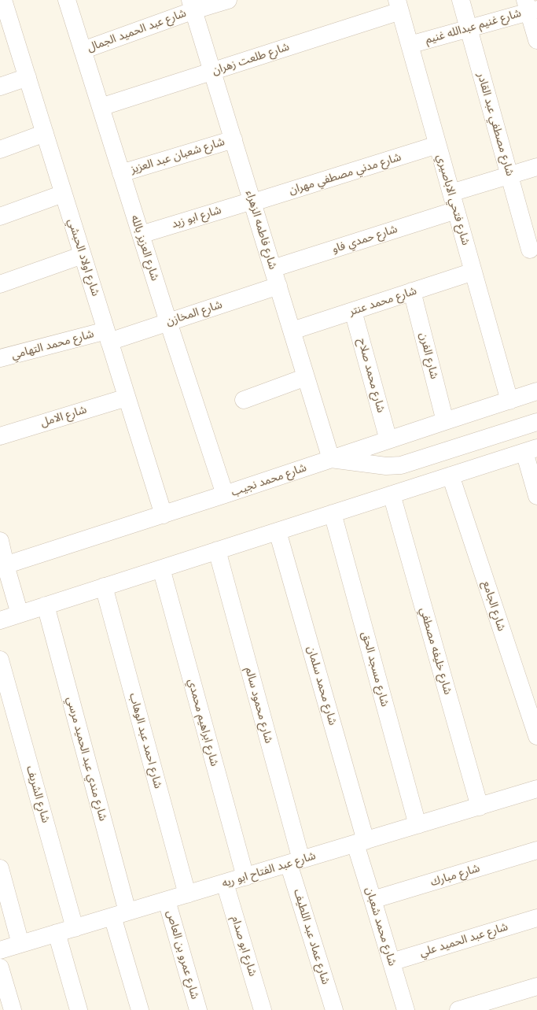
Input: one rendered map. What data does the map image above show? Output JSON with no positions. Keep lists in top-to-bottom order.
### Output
{
  "streets": {
    "street": [
      "شارع غنيم عبدالله غنيم",
      "شارع عبد الحميد الجمال",
      "شارع طلعت زهران",
      "شارع مصطفي عبد القادر",
      "شارع شعبان عبد العزيز",
      "شارع مدني مصطفي مهران",
      "شارع فتحي الاباصيري",
      "شارع ابو زيد",
      "شارع فاطمه الزهراء",
      "شارع حمدي فاو",
      "شارع العزيز بالله",
      "شارع اولاد الحبشي",
      "شارع محمد عنتر",
      "شارع المخازن",
      "شارع محمد التهامي",
      "شارع الفرن",
      "شارع محمد صلاح",
      "شارع الامل",
      "شارع محمد نجيب",
      "شارع الجامع",
      "شارع خليفه مصطفي",
      "شارع مسجد الحق",
      "شارع محمد سلمان",
      "شارع محمود سالم",
      "شارع ابراهيم محمدي",
      "شارع احمد عبد الوهاب",
      "شارع مندي عبد الحميد مرسي",
      "شارع الشريف",
      "شارع عبد الفتاح ابو ريه",
      "شارع مبارك",
      "شارع محمد شعبان",
      "شارع عماد عبد اللطيف",
      "شارع عبد الحميد علي",
      "شارع ابو صدام",
      "شارع عمرو بن العاص"
    ]
  },
  "crossings": [
    ["شارع غنيم عبدالله غنيم", "شارع مصطفي عبد القادر"],
    ["شارع غنيم عبدالله غنيم", "شارع فتحي الاباصيري"],
    ["شارع عبد الحميد الجمال", "شارع فاطمه الزهراء"],
    ["شارع عبد الحميد الجمال", "شارع العزيز بالله"],
    ["شارع طلعت زهران", "شارع فتحي الاباصيري"],
    ["شارع طلعت زهران", "شارع فاطمه الزهراء"],
    ["شارع طلعت زهران", "شارع العزيز بالله"],
    ["شارع شعبان عبد العزيز", "شارع فاطمه الزهراء"],
    ["شارع شعبان عبد العزيز", "شارع العزيز بالله"],
    ["شارع مدني مصطفي مهران", "شارع فتحي الاباصيري"],
    ["شارع مدني مصطفي مهران", "شارع ابو زيد"],
    ["شارع مدني مصطفي مهران", "شارع فاطمه الزهراء"],
    ["شارع فتحي الاباصيري", "شارع حمدي فاو"],
    ["شارع فتحي الاباصيري", "شارع محمد عنتر"],
    ["شارع فتحي الاباصيري", "شارع محمد نجيب"],
    ["شارع ابو زيد", "شارع فاطمه الزهراء"],
    ["شارع ابو زيد", "شارع العزيز بالله"],
    ["شارع فاطمه الزهراء", "شارع حمدي فاو"],
    ["شارع فاطمه الزهراء", "شارع محمد عنتر"],
    ["شارع فاطمه الزهراء", "شارع المخازن"],
    ["شارع فاطمه الزهراء", "شارع محمد نجيب"],
    ["شارع العزيز بالله", "شارع المخازن"],
    ["شارع العزيز بالله", "شارع محمد نجيب"],
    ["شارع اولاد الحبشي", "شارع المخازن"],
    ["شارع اولاد الحبشي", "شارع محمد التهامي"],
    ["شارع اولاد الحبشي", "شارع الامل"],
    ["شارع اولاد الحبشي", "شارع محمد نجيب"],
    ["شارع محمد عنتر", "شارع الفرن"],
    ["شارع محمد عنتر", "شارع محمد صلاح"],
    ["شارع المخازن", "شارع محمد التهامي"],
    ["شارع الفرن", "شارع محمد نجيب"],
    ["شارع محمد صلاح", "شارع محمد نجيب"],
    ["شارع خليفه مصطفي", "شارع عبد الفتاح ابو ريه"],
    ["شارع مسجد الحق", "شارع عبد الفتاح ابو ريه"],
    ["شارع محمد سلمان", "شارع عبد الفتاح ابو ريه"],
    ["شارع محمد سلمان", "شارع محمد شعبان"],
    ["شارع محمود سالم", "شارع عبد الفتاح ابو ريه"],
    ["شارع محمود سالم", "شارع عماد عبد اللطيف"],
    ["شارع ابراهيم محمدي", "شارع عبد الفتاح ابو ريه"],
    ["شارع احمد عبد الوهاب", "شارع عبد الفتاح ابو ريه"],
    ["شارع مندي عبد الحميد مرسي", "شارع عبد الفتاح ابو ريه"],
    ["شارع الشريف", "شارع عبد الفتاح ابو ريه"],
    ["شارع عبد الفتاح ابو ريه", "شارع محمد شعبان"],
    ["شارع عبد الفتاح ابو ريه", "شارع عماد عبد اللطيف"],
    ["شارع عبد الفتاح ابو ريه", "شارع ابو صدام"],
    ["شارع عبد الفتاح ابو ريه", "شارع عمرو بن العاص"],
    ["شارع مبارك", "شارع محمد شعبان"],
    ["شارع محمد شعبان", "شارع عبد الحميد علي"]
  ]
}
